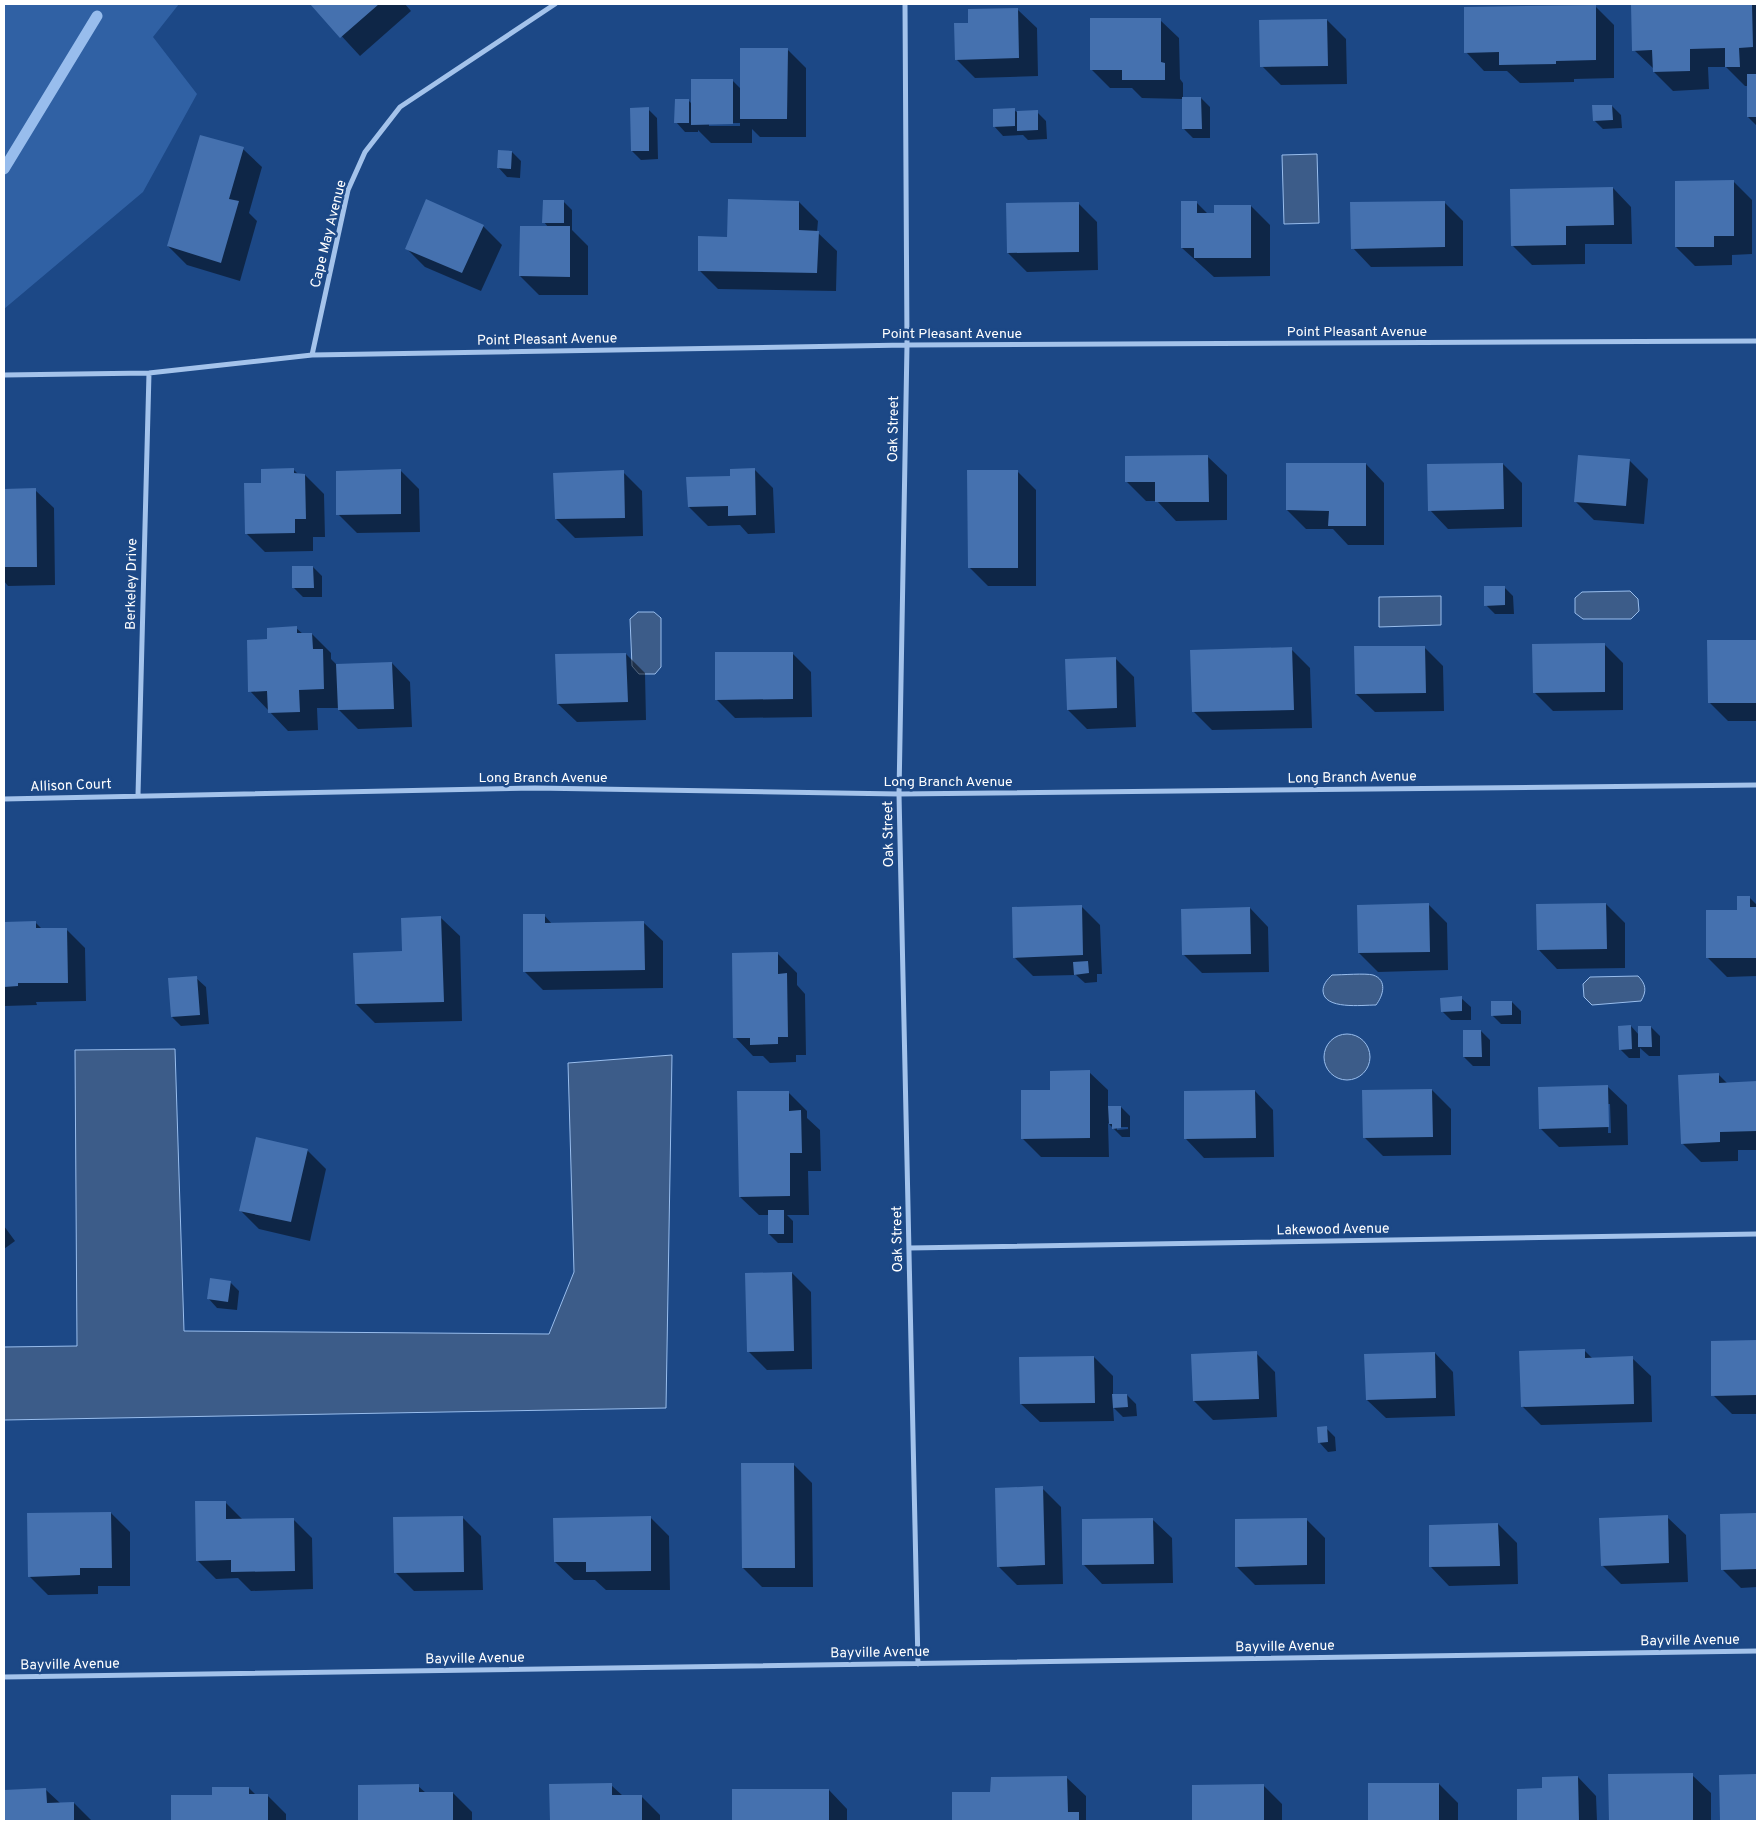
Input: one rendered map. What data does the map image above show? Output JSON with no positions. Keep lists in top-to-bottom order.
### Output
{
  "streets": {
    "street": [
      "Cape May Avenue",
      "Point Pleasant Avenue",
      "Oak Street",
      "Berkeley Drive",
      "Long Branch Avenue",
      "Allison Court",
      "Lakewood Avenue",
      "Bayville Avenue"
    ]
  },
  "crossings": [
    ["Cape May Avenue", "Point Pleasant Avenue"],
    ["Point Pleasant Avenue", "Oak Street"],
    ["Point Pleasant Avenue", "Berkeley Drive"],
    ["Oak Street", "Long Branch Avenue"],
    ["Oak Street", "Lakewood Avenue"],
    ["Oak Street", "Bayville Avenue"],
    ["Berkeley Drive", "Long Branch Avenue"],
    ["Berkeley Drive", "Allison Court"],
    ["Long Branch Avenue", "Allison Court"]
  ]
}
